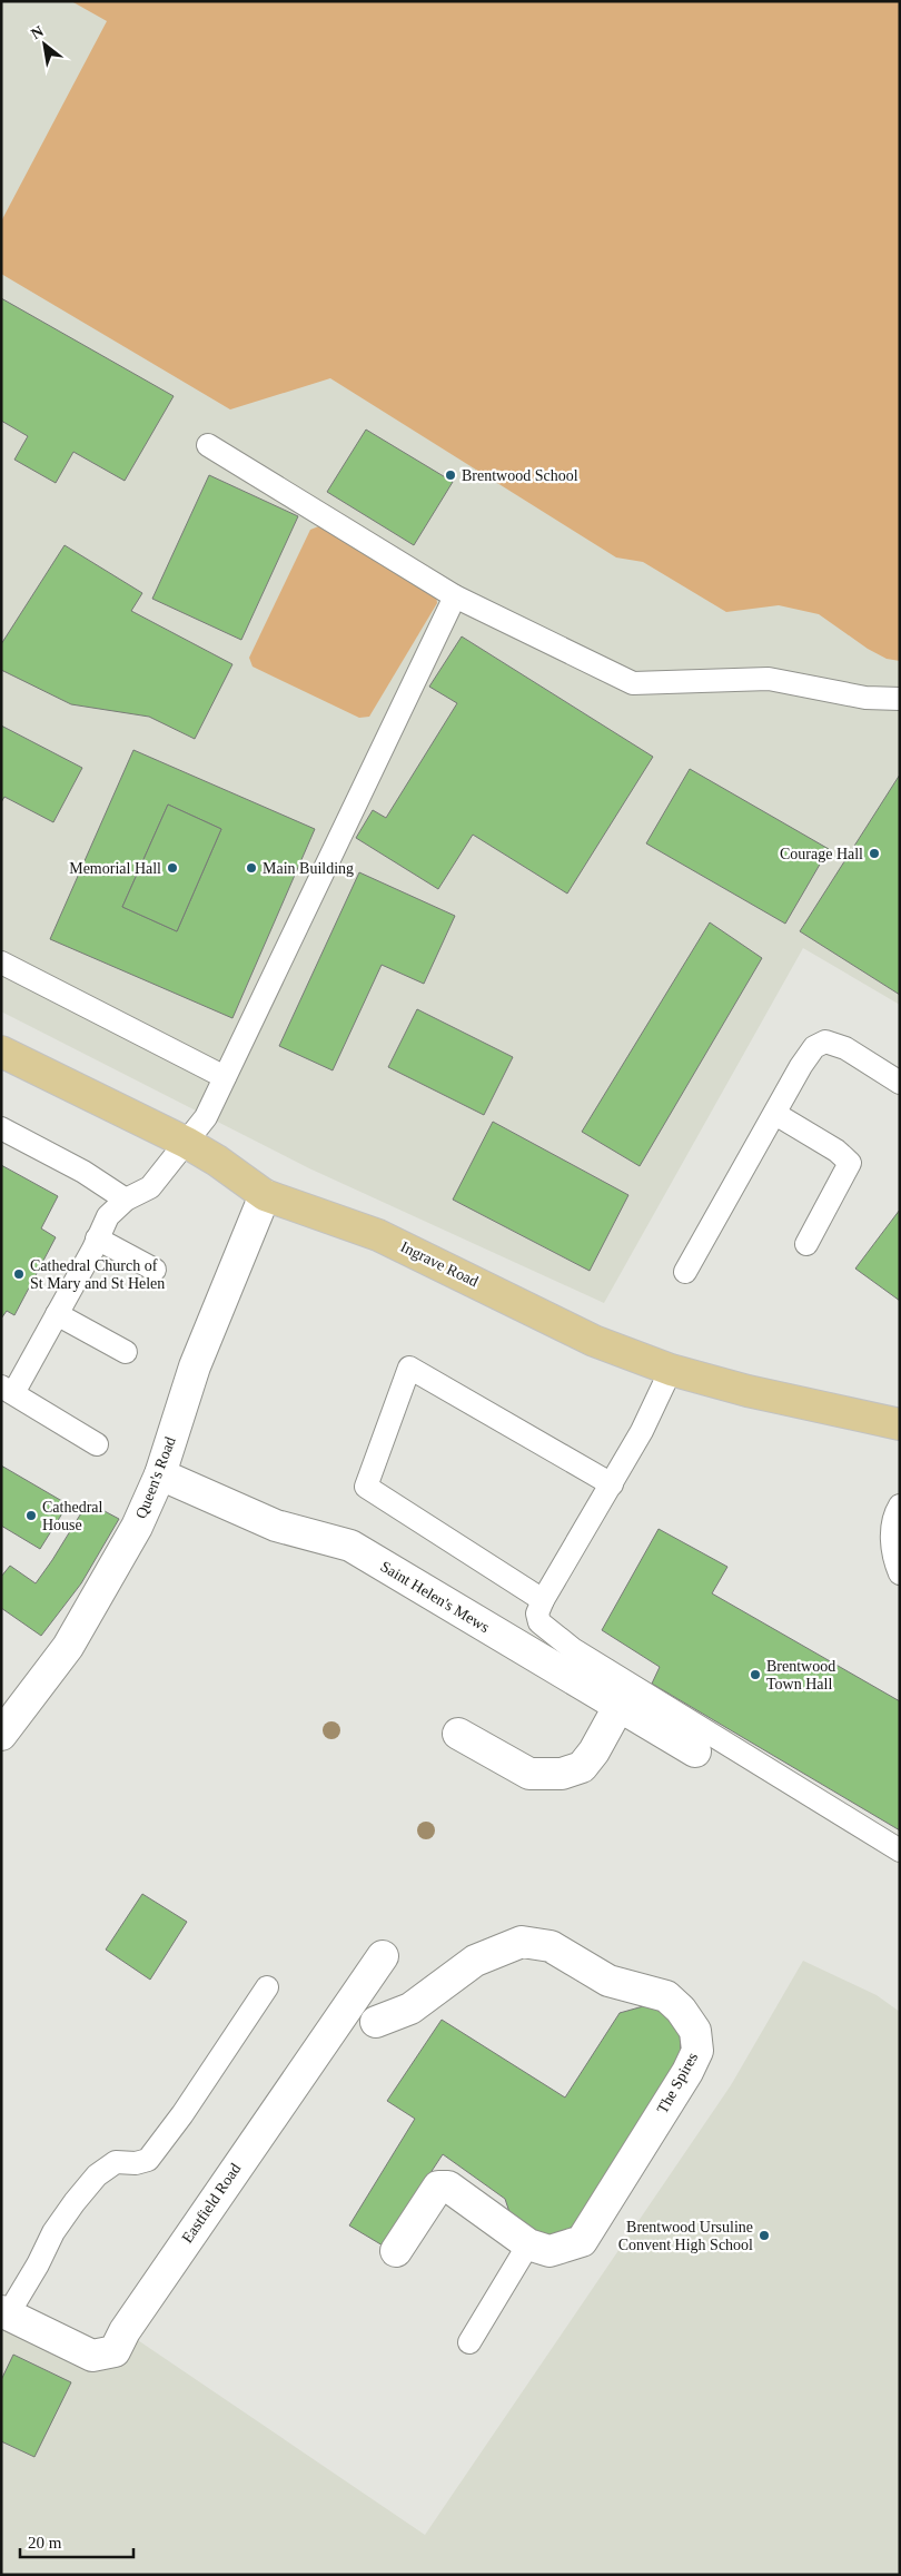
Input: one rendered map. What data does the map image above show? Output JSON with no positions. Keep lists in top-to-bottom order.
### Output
{
  "streets": {
    "main road": ["Ingrave Road"],
    "street": [
      "Queen's Road",
      "Saint Helen's Mews",
      "The Spires",
      "Eastfield Road"
    ]
  },
  "crossings": [
    ["Ingrave Road", "Queen's Road"],
    ["Queen's Road", "Saint Helen's Mews"],
    ["The Spires", "Eastfield Road"]
  ],
  "places": [
    "Brentwood School",
    "Courage Hall",
    "Memorial Hall",
    "Main Building",
    "Cathedral Church of St Mary and St Helen",
    "Cathedral House",
    "Brentwood Town Hall",
    "Brentwood Ursuline Convent High School"
  ],
  "scale_bar": "20 m",
  "north": "top left"
}
